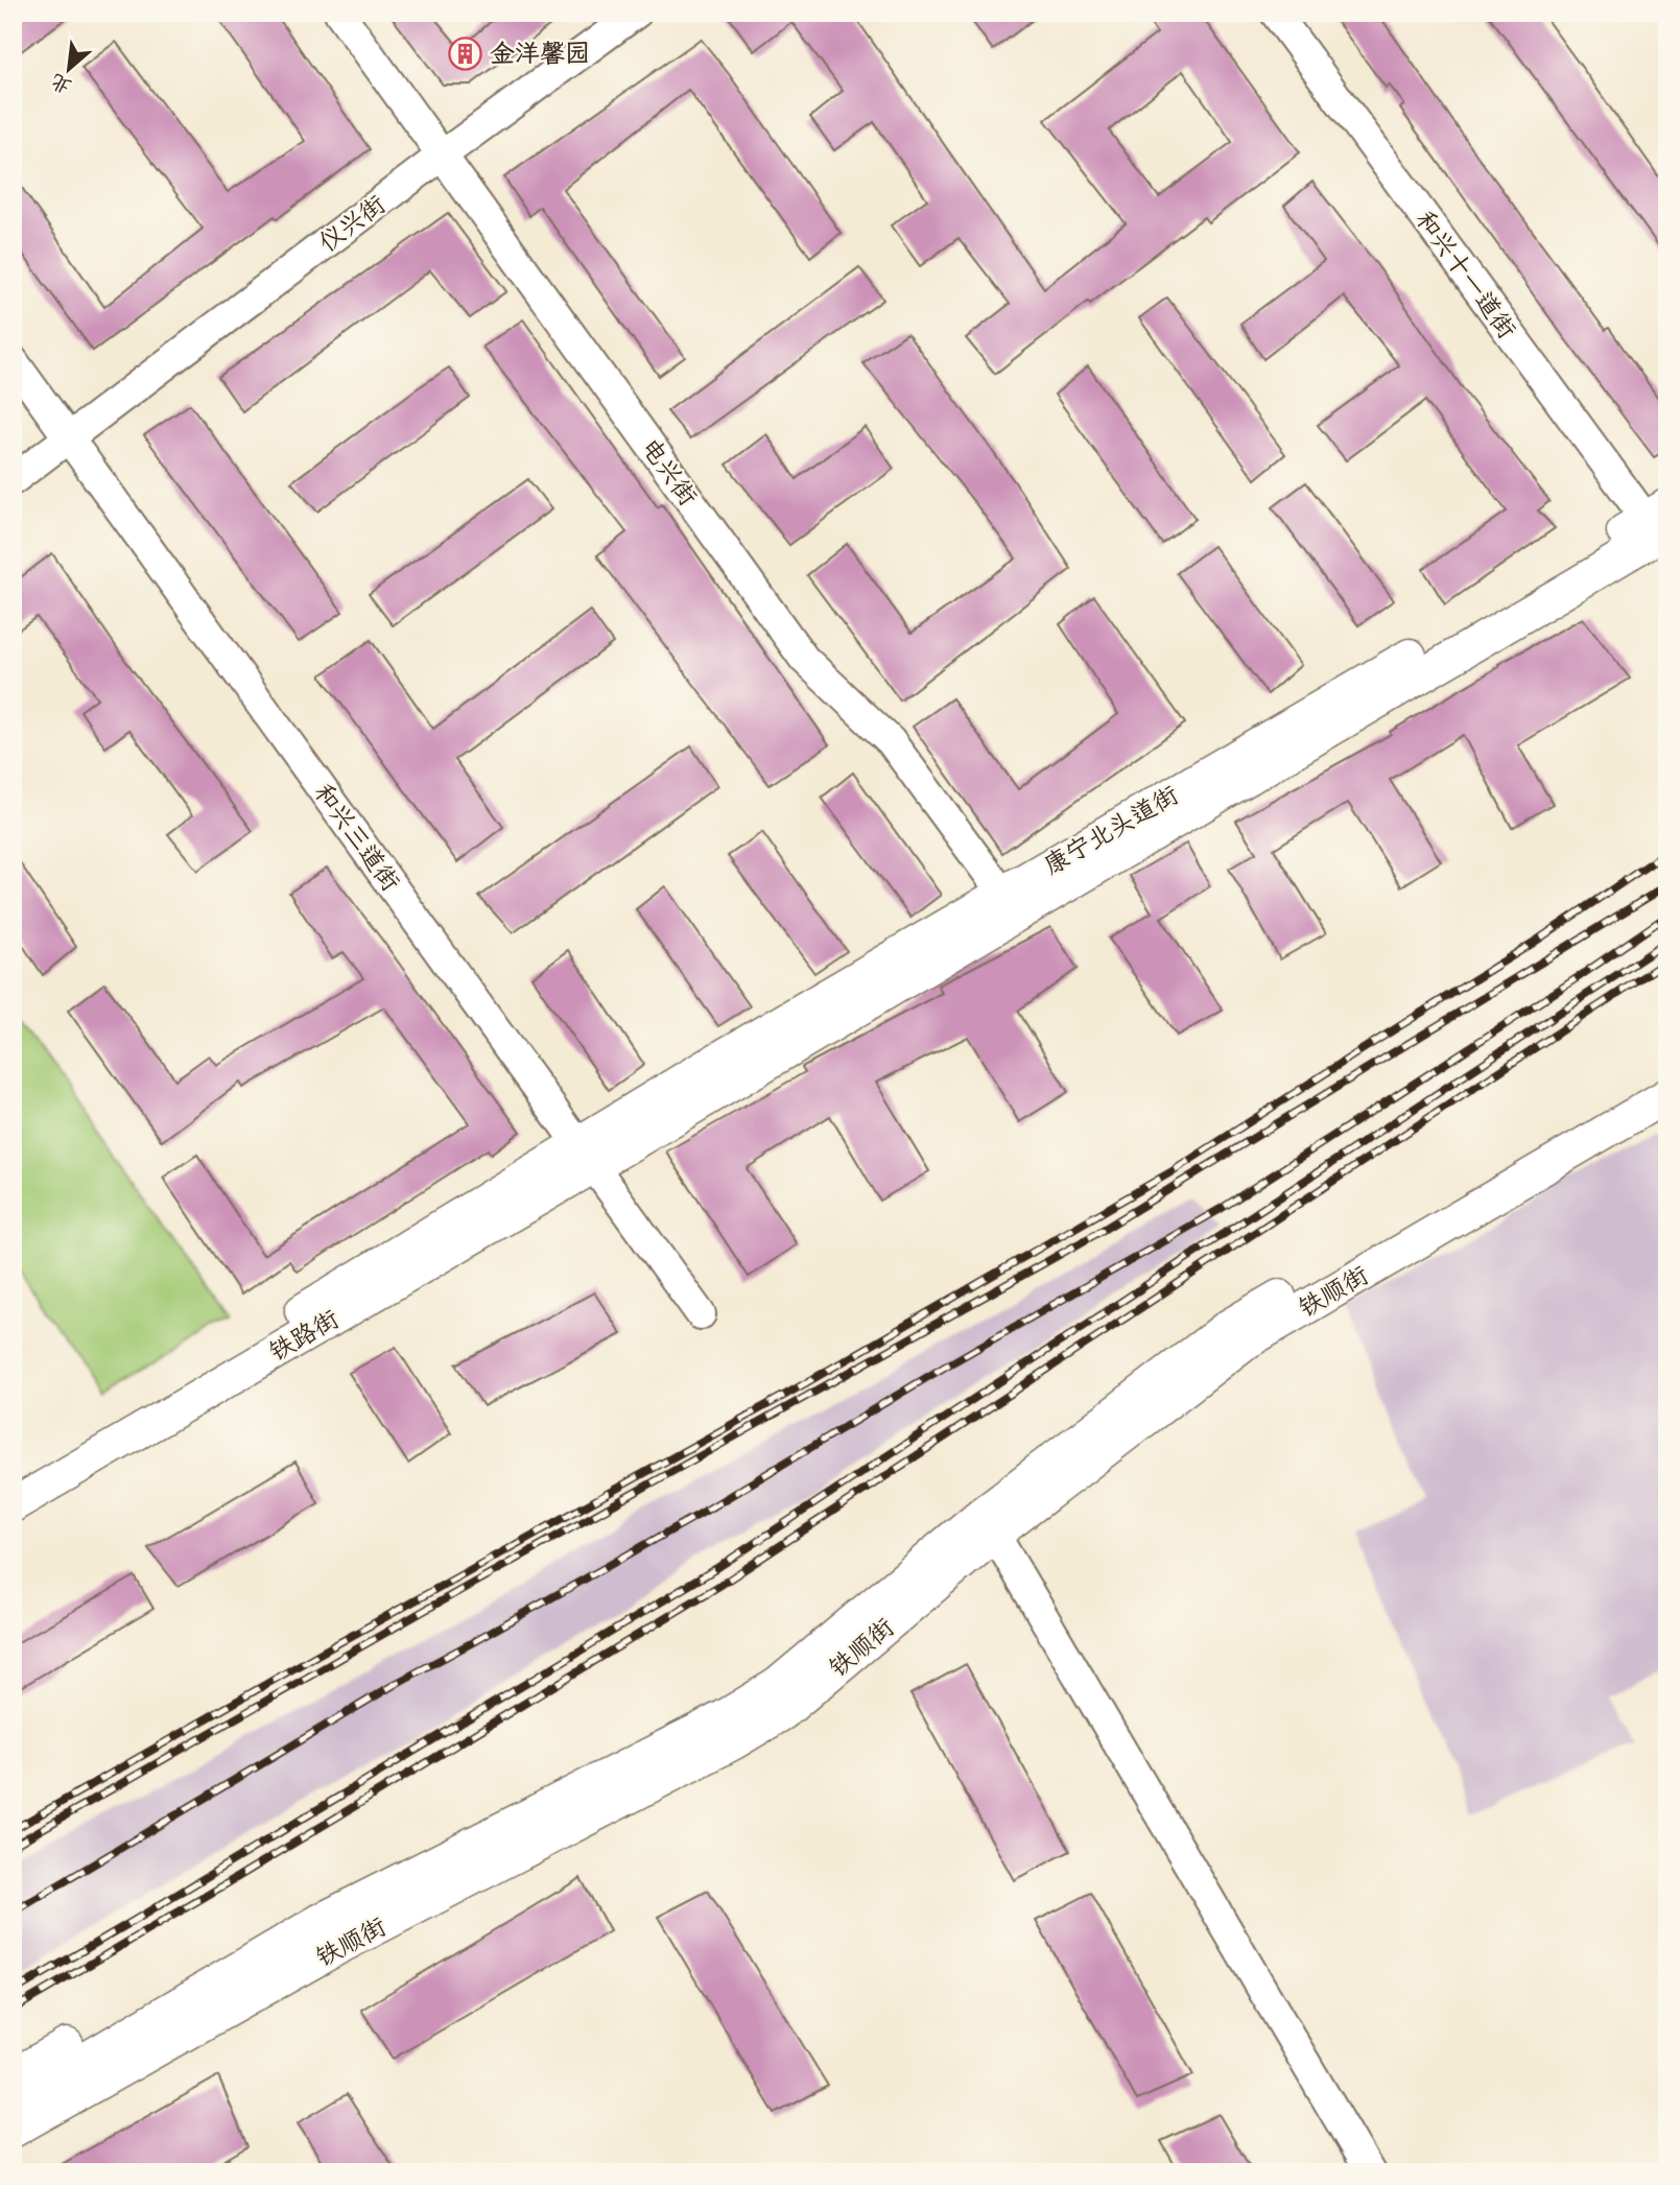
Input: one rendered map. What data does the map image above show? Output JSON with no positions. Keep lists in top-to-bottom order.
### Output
{
  "streets": {
    "main road": ["康宁北头道街", "铁顺街", "铁路街"],
    "street": [
      "仪兴街",
      "和兴十一道街",
      "电兴街",
      "和兴三道街"
    ]
  },
  "crossings": [
    ["仪兴街", "电兴街"],
    ["仪兴街", "和兴三道街"],
    ["和兴十一道街", "康宁北头道街"],
    ["电兴街", "康宁北头道街"],
    ["康宁北头道街", "和兴三道街"],
    ["康宁北头道街", "铁路街"],
    ["和兴三道街", "铁路街"]
  ],
  "places": {
    "building": ["金洋馨园"]
  },
  "north": "bottom left"
}
